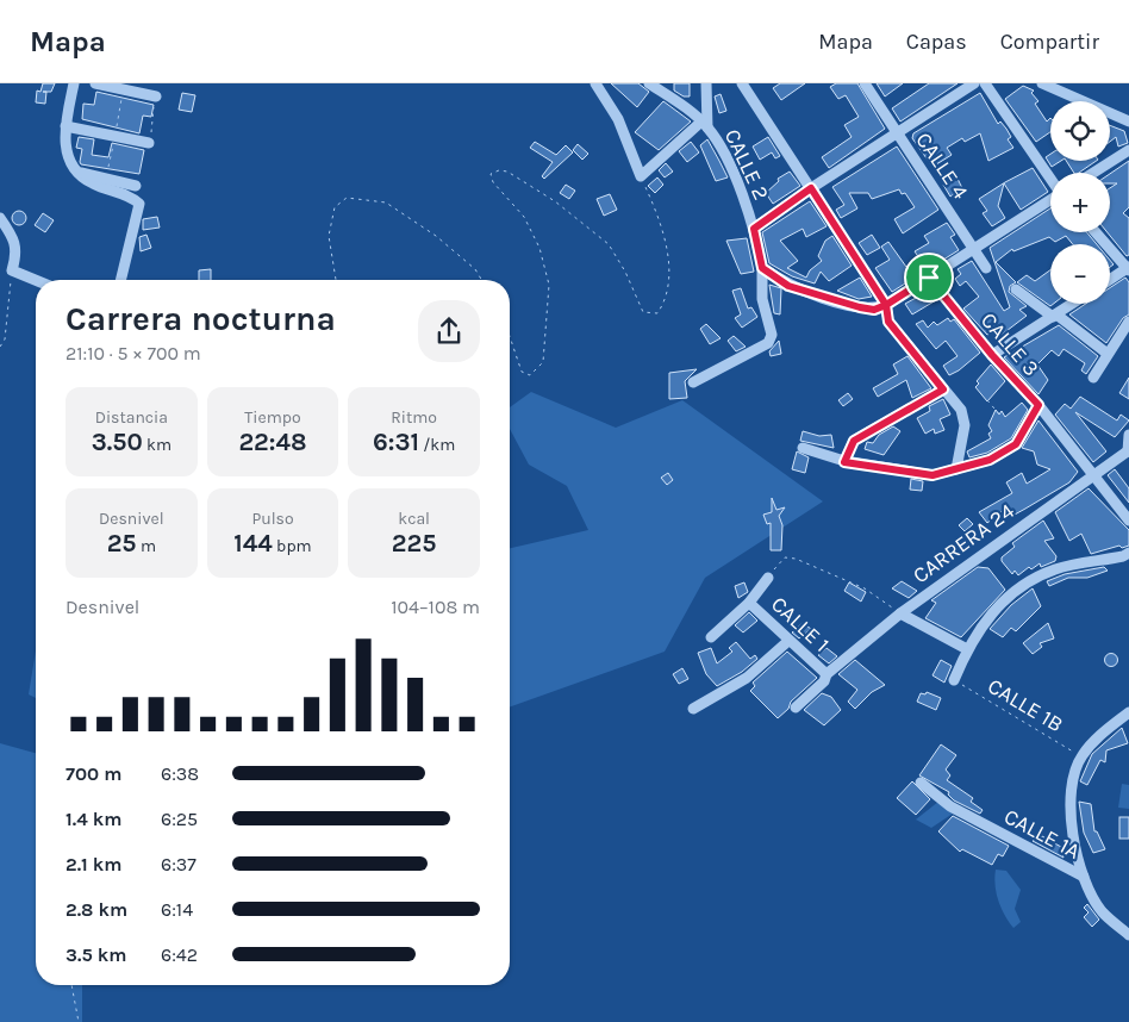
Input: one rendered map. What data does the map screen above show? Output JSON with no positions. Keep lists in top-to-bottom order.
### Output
{
  "streets": {
    "street": [
      "CALLE 2",
      "CALLE 4",
      "CALLE 3",
      "CARRERA 24",
      "CALLE 1",
      "CALLE 1A"
    ],
    "path": ["CALLE 1B"]
  },
  "crossings": [
    ["CALLE 3", "CARRERA 24"],
    ["CARRERA 24", "CALLE 1"]
  ],
  "page": {
    "header": "Mapa",
    "nav": ["Mapa", "Capas", "Compartir"],
    "map_buttons": ["+", "−"],
    "heading": ["Carrera nocturna", "21:10 · 5 × 700 m"],
    "stats": [
      ["Distancia", "3.50 km"],
      ["Tiempo", "22:48"],
      ["Ritmo", "6:31 /km"],
      ["Desnivel", "25 m"],
      ["Pulso", "144 bpm"],
      ["kcal", "225"]
    ],
    "chart": ["Desnivel", "104–108 m"],
    "list": [
      {
        "name": "700 m",
        "note": "6:38"
      },
      {
        "name": "1.4 km",
        "note": "6:25"
      },
      {
        "name": "2.1 km",
        "note": "6:37"
      },
      {
        "name": "2.8 km",
        "note": "6:14"
      },
      {
        "name": "3.5 km",
        "note": "6:42"
      }
    ]
  }
}
